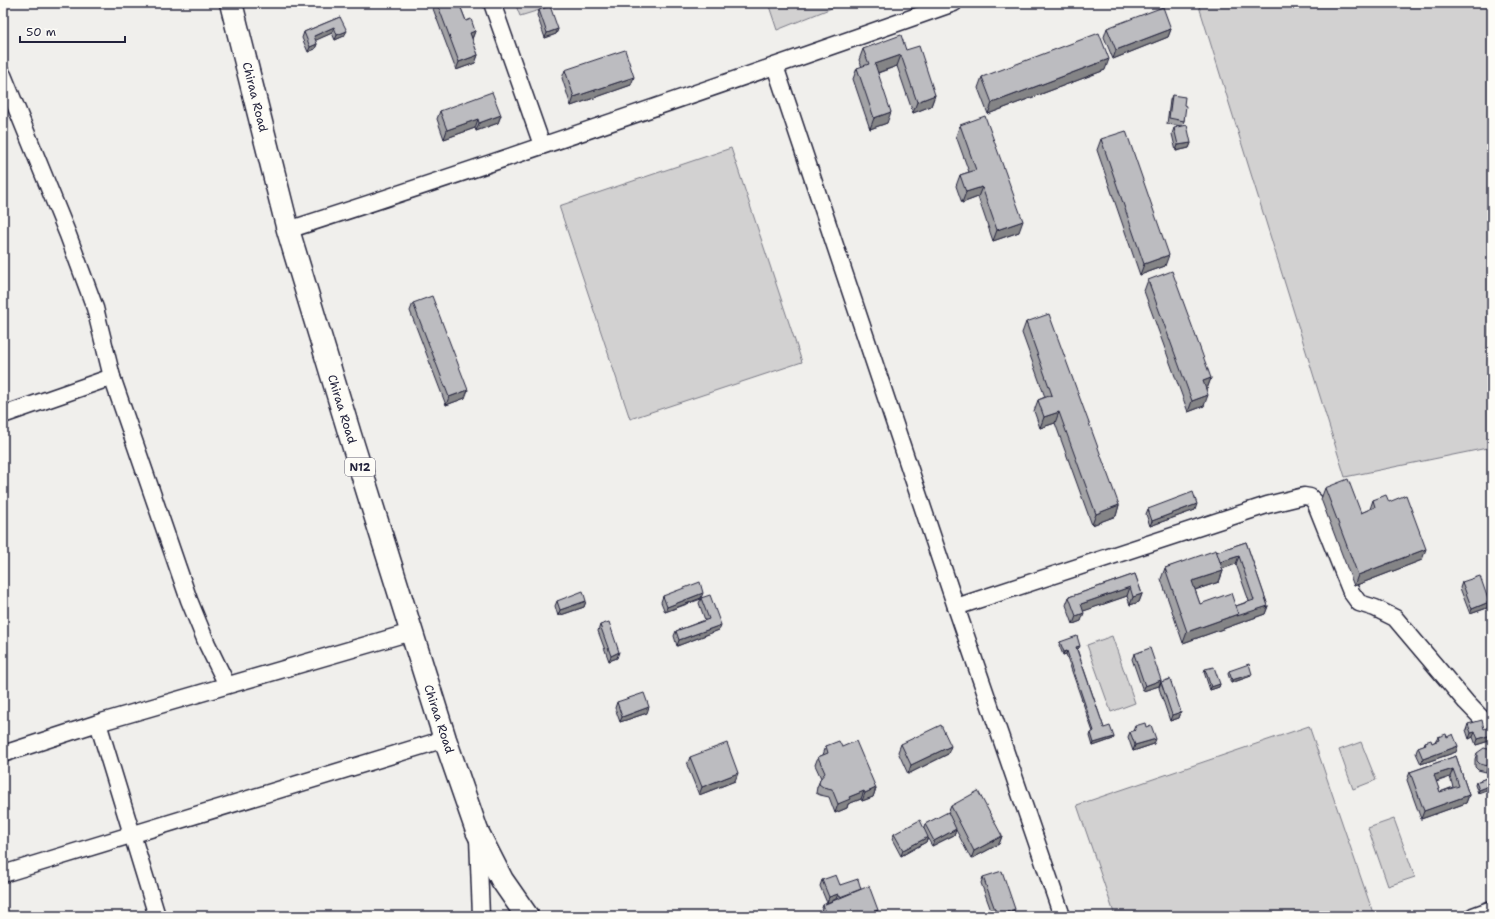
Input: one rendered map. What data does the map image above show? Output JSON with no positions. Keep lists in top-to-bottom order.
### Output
{
  "streets": {
    "highway": ["Chiraa Road", "N12"]
  },
  "scale_bar": "50 m"
}
